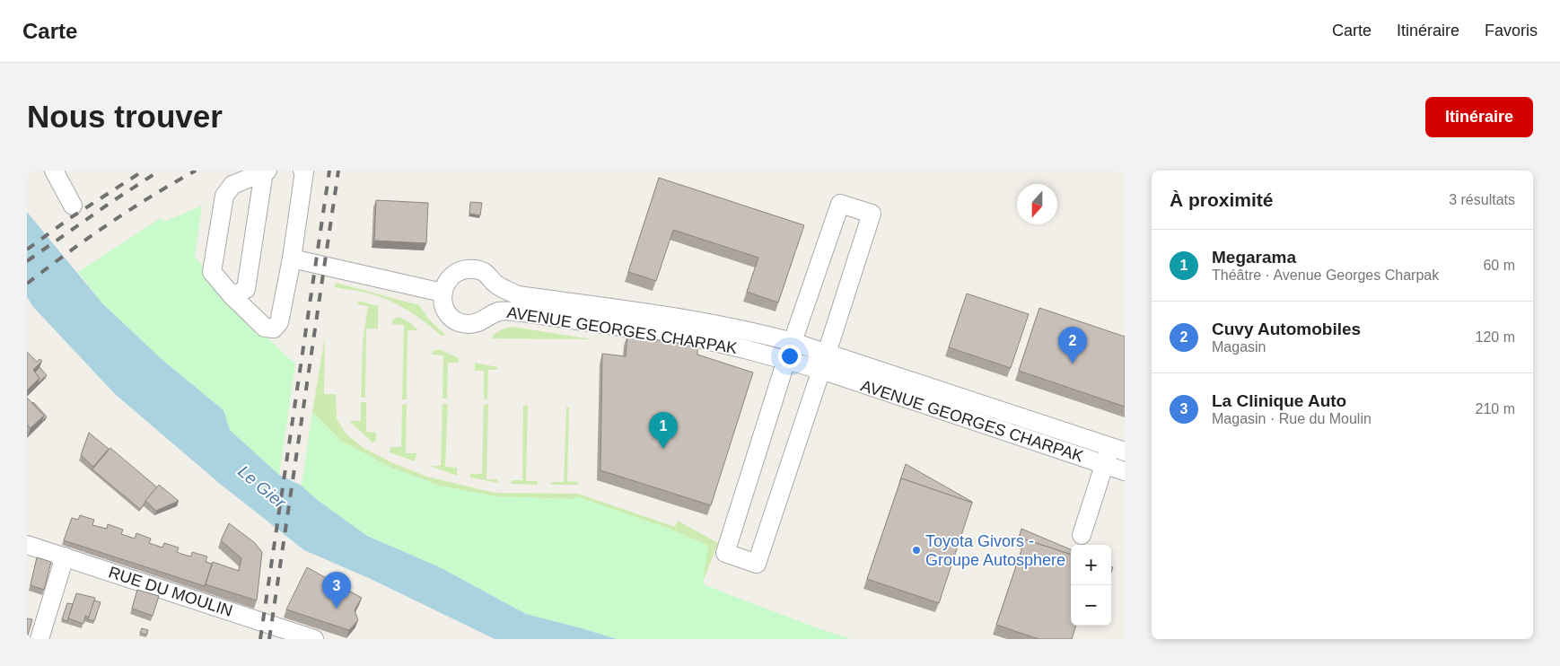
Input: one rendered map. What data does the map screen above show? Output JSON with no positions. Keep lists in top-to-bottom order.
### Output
{
  "streets": {
    "street": ["AVENUE GEORGES CHARPAK", "RUE DU MOULIN"]
  },
  "water": ["Le Gier"],
  "places": ["Toyota Givors - Groupe Autosphere"],
  "north": "bottom",
  "page": {
    "header": "Carte",
    "nav": ["Carte", "Itinéraire", "Favoris"],
    "buttons": "Itinéraire",
    "title": "Nous trouver",
    "heading": ["À proximité", "3 résultats"],
    "list": [
      {
        "mark": "1",
        "name": "Megarama",
        "note": "Théâtre · Avenue Georges Charpak",
        "value": "60 m"
      },
      {
        "mark": "2",
        "name": "Cuvy Automobiles",
        "note": "Magasin",
        "value": "120 m"
      },
      {
        "mark": "3",
        "name": "La Clinique Auto",
        "note": "Magasin · Rue du Moulin",
        "value": "210 m"
      }
    ],
    "pins": ["2", "1", "3"],
    "map_buttons": ["+", "−"]
  }
}
